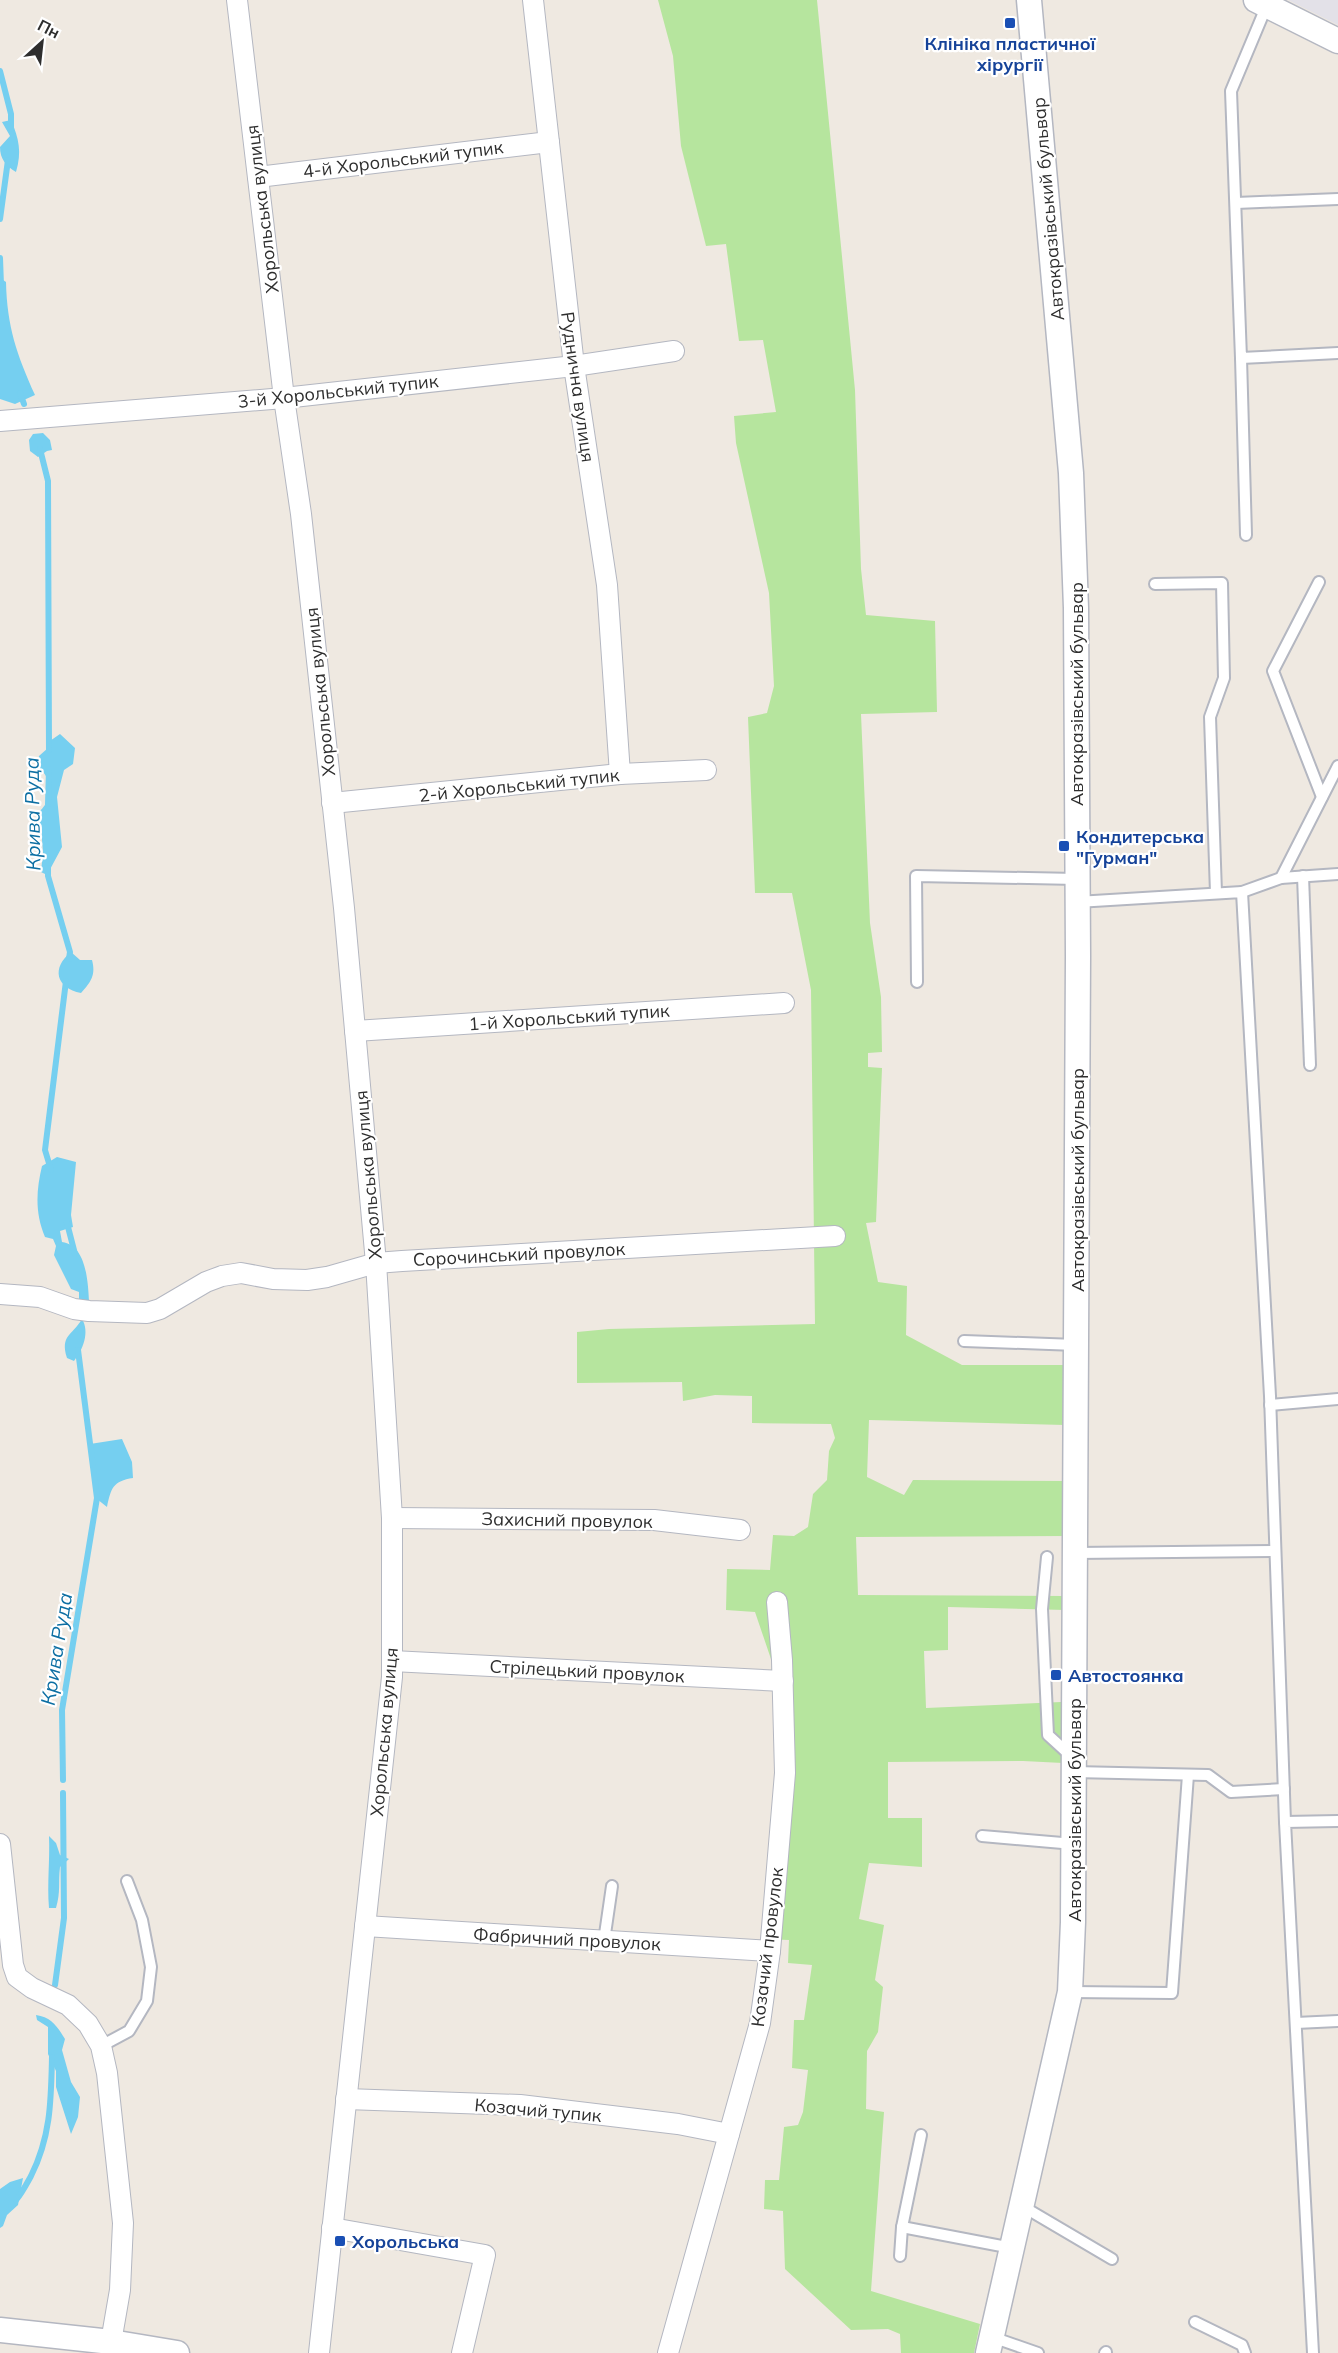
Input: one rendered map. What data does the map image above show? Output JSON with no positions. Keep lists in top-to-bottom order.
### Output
{
  "streets": {
    "street": [
      "4-й Хорольський тупик",
      "Хорольська вулиця",
      "Автокразівський бульвар",
      "Руднична вулиця",
      "3-й Хорольський тупик",
      "2-й Хорольський тупик",
      "1-й Хорольський тупик",
      "Сорочинський провулок",
      "Захисний провулок",
      "Стрілецький провулок",
      "Фабричний провулок",
      "Козачий провулок",
      "Козачий тупик"
    ]
  },
  "crossings": [
    ["4-й Хорольський тупик", "Хорольська вулиця"],
    ["4-й Хорольський тупик", "Руднична вулиця"],
    ["Хорольська вулиця", "3-й Хорольський тупик"],
    ["Хорольська вулиця", "2-й Хорольський тупик"],
    ["Хорольська вулиця", "1-й Хорольський тупик"],
    ["Хорольська вулиця", "Сорочинський провулок"],
    ["Хорольська вулиця", "Захисний провулок"],
    ["Хорольська вулиця", "Стрілецький провулок"],
    ["Хорольська вулиця", "Фабричний провулок"],
    ["Хорольська вулиця", "Козачий тупик"],
    ["Руднична вулиця", "3-й Хорольський тупик"],
    ["Руднична вулиця", "2-й Хорольський тупик"],
    ["Стрілецький провулок", "Козачий провулок"],
    ["Фабричний провулок", "Козачий провулок"],
    ["Козачий провулок", "Козачий тупик"]
  ],
  "water": ["Крива Руда"],
  "places": {
    "transit": [
      "Клініка пластичної хірургії",
      "Кондитерська \"Гурман\"",
      "Автостоянка",
      "Хорольська"
    ]
  },
  "north": "top right"
}
